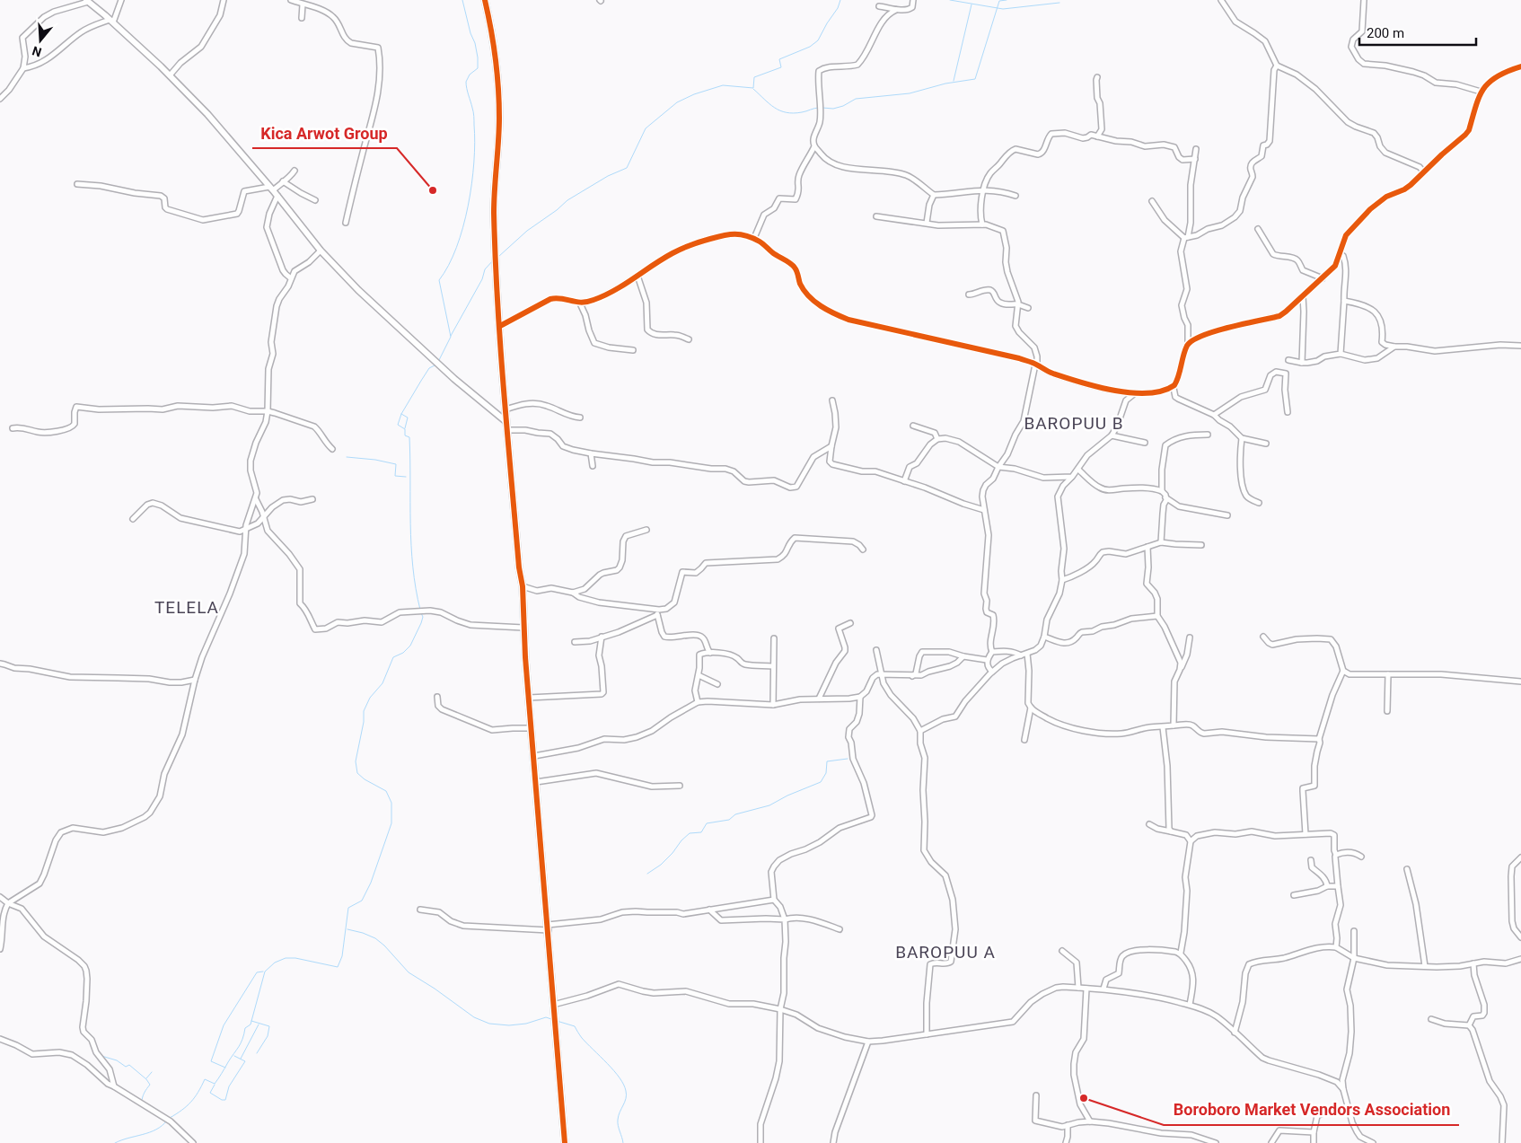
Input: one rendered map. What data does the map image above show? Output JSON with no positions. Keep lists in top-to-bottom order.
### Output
{
  "districts": ["BAROPUU B", "TELELA", "BAROPUU A"],
  "places": ["Kica Arwot Group", "Boroboro Market Vendors Association"],
  "scale_bar": "200 m",
  "north": "bottom"
}
